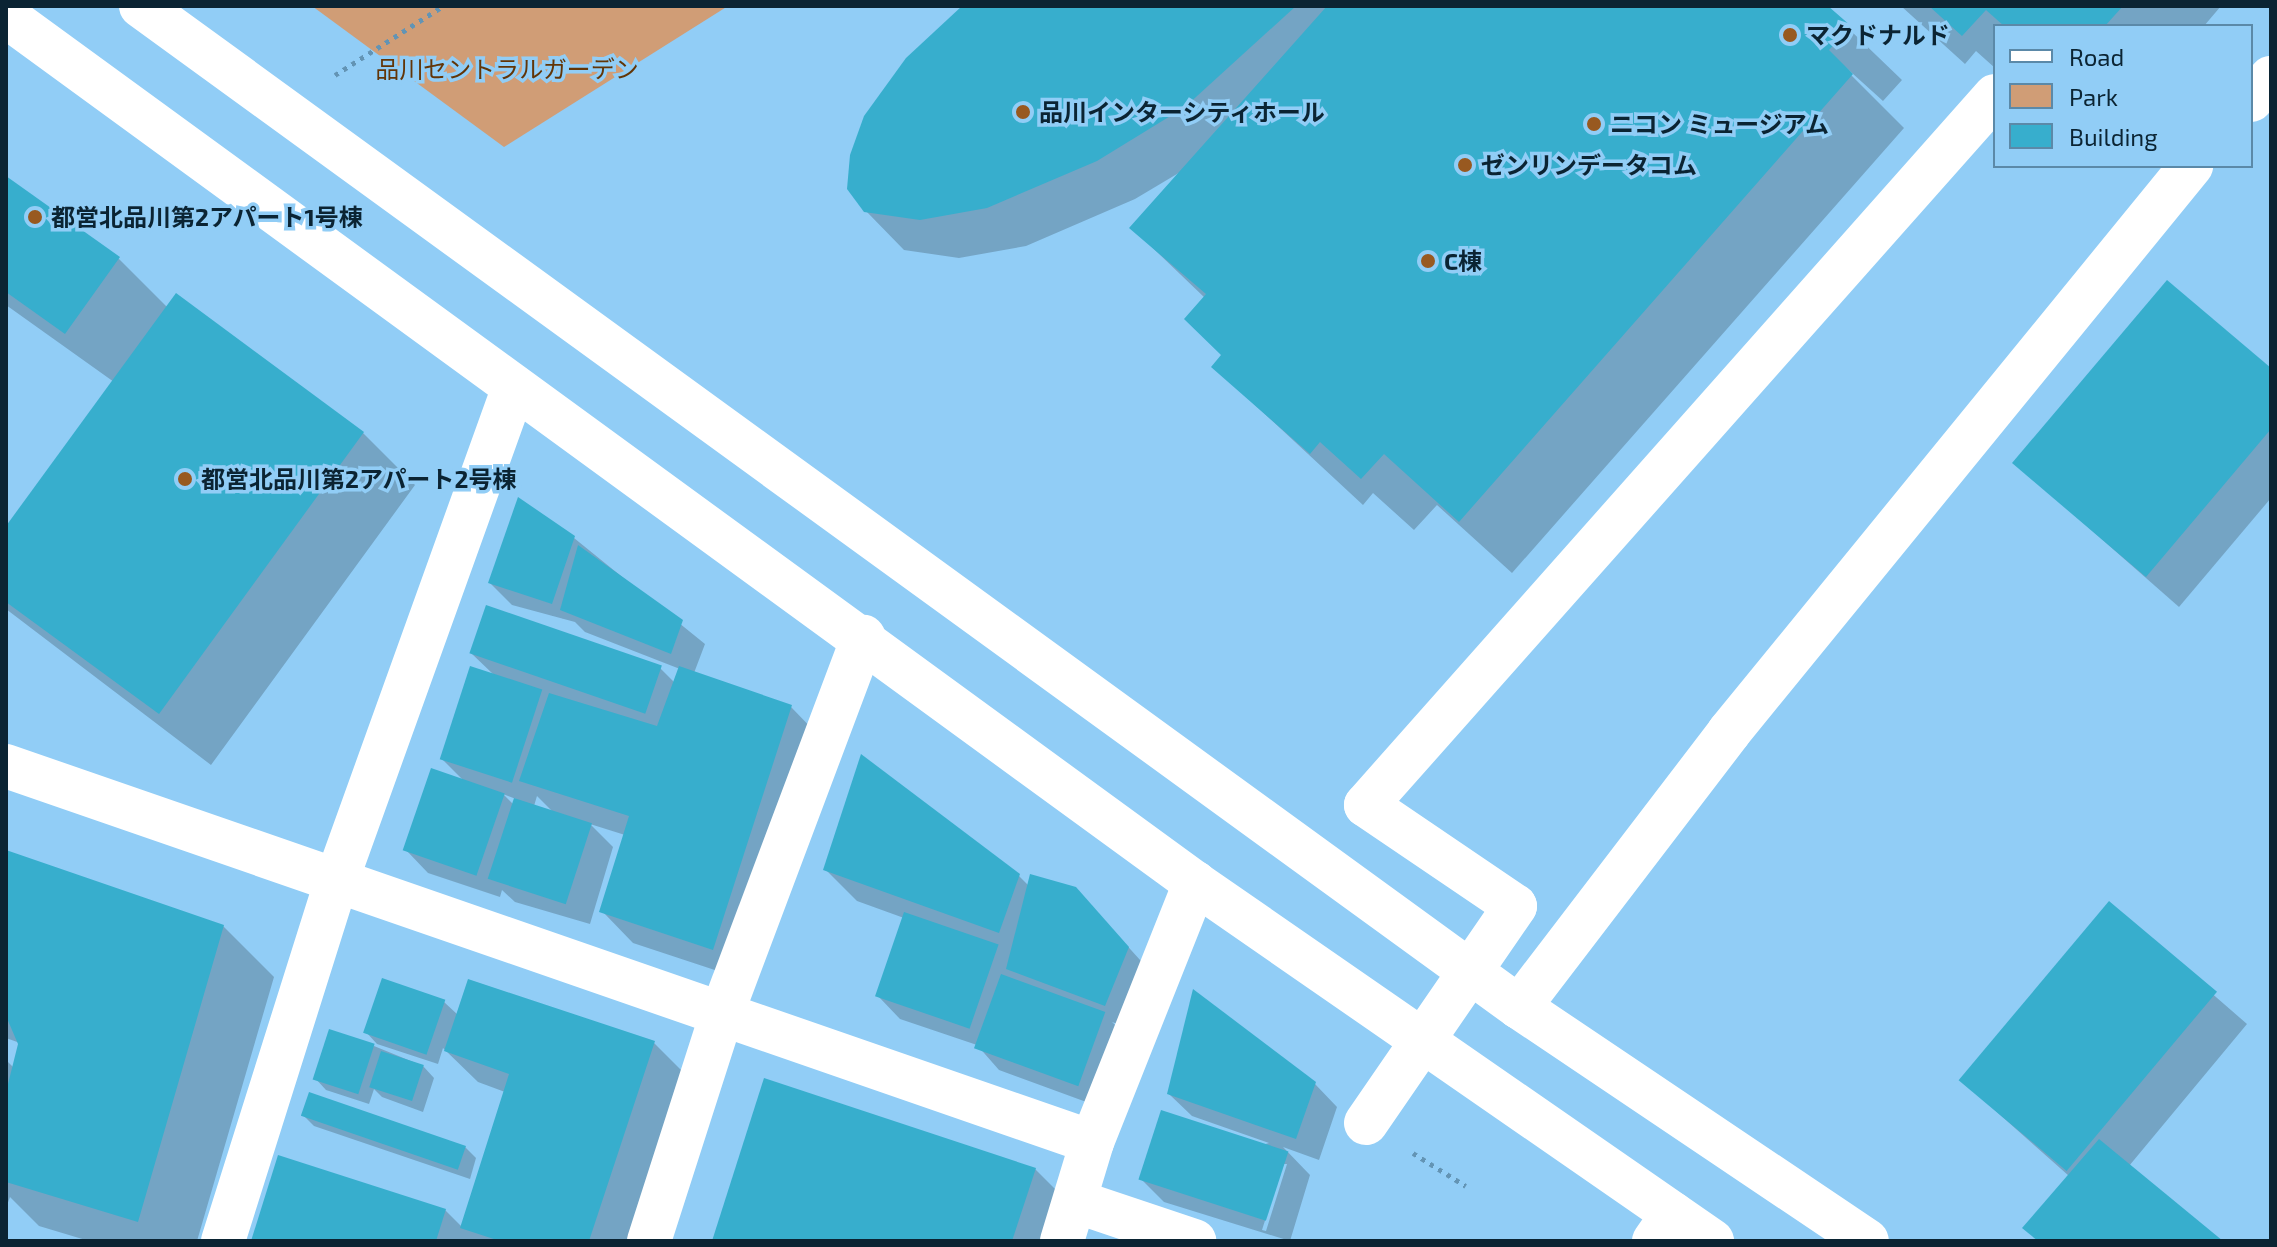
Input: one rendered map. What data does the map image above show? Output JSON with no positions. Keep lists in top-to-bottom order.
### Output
{
  "parks": ["品川セントラルガーデン"],
  "places": [
    "マクドナルド",
    "品川インターシティホール",
    "ニコン ミュージアム",
    "ゼンリンデータコム",
    "都営北品川第2アパート1号棟",
    "C棟",
    "都営北品川第2アパート2号棟"
  ],
  "legend": ["Road", "Park", "Building"]
}
